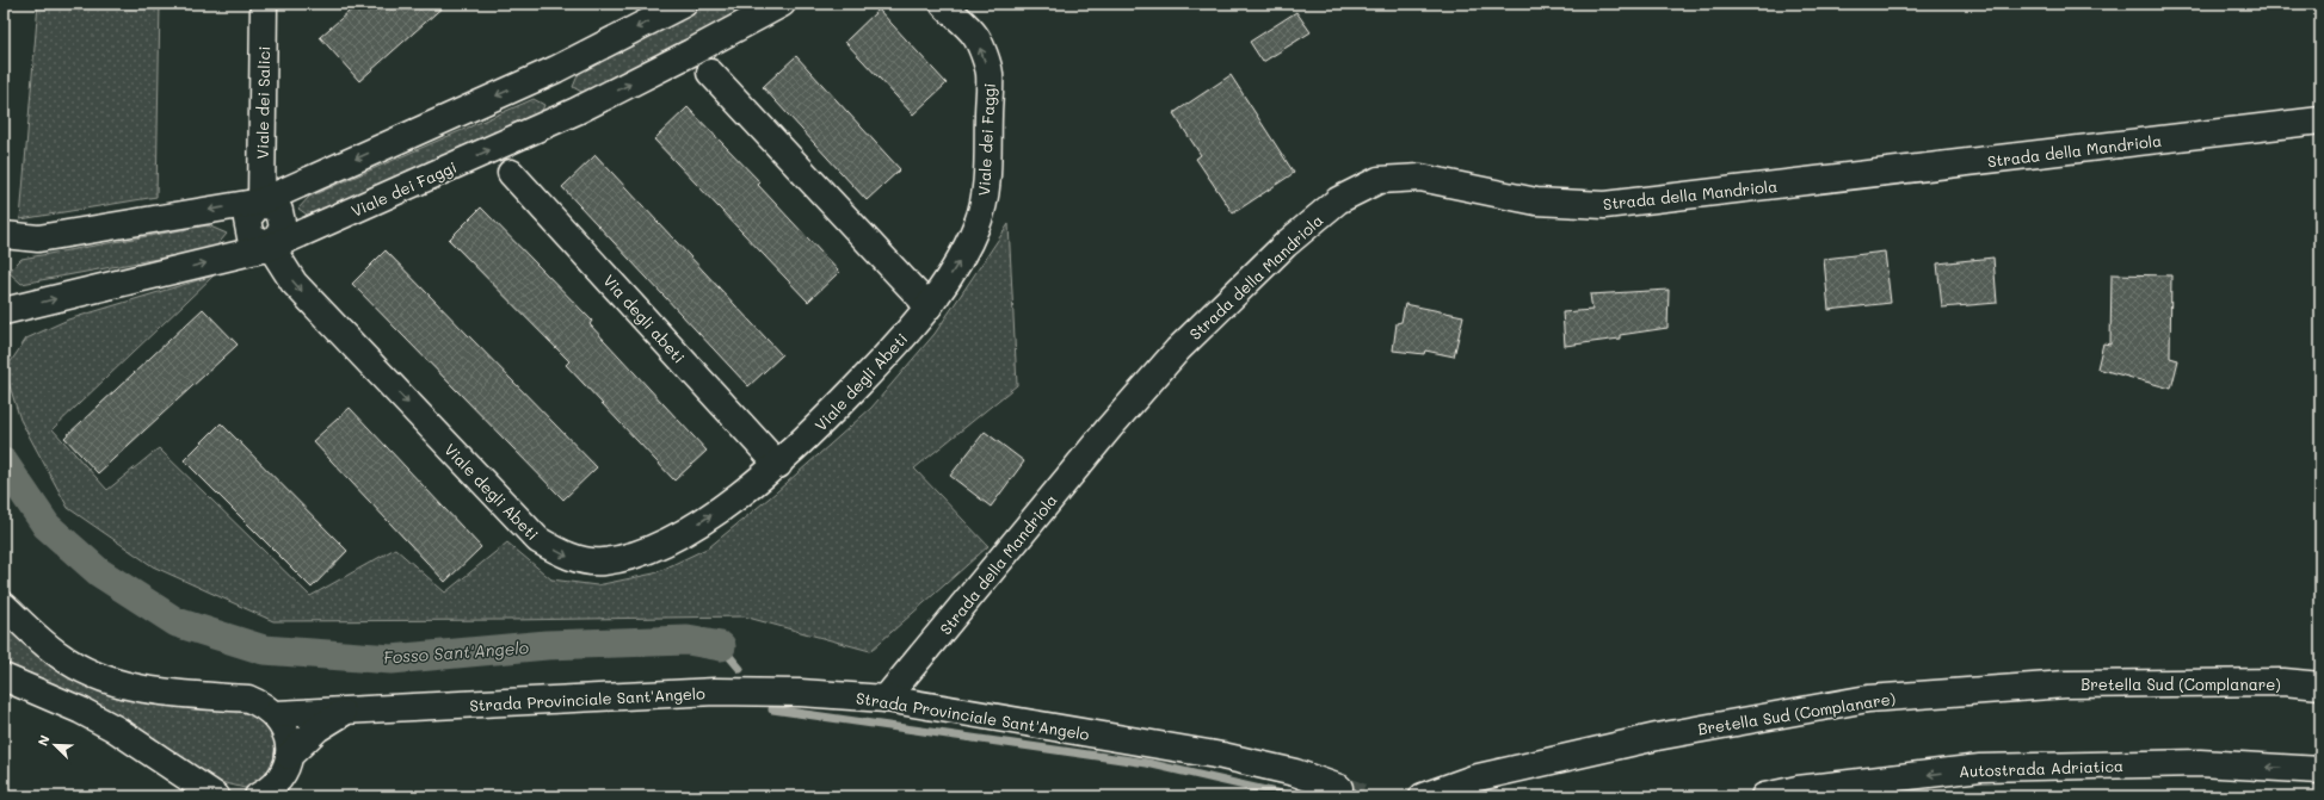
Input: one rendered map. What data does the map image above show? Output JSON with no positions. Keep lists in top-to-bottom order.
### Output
{
  "streets": {
    "main road": [
      "Viale dei Salici",
      "Viale dei Faggi",
      "Strada della Mandriola",
      "Via degli abeti",
      "Viale degli Abeti",
      "Bretella Sud (Complanare)",
      "Strada Provinciale Sant'Angelo",
      "Autostrada Adriatica"
    ]
  },
  "crossings": [
    ["Viale dei Faggi", "Viale degli Abeti"],
    ["Strada della Mandriola", "Strada Provinciale Sant'Angelo"],
    ["Via degli abeti", "Viale degli Abeti"]
  ],
  "one_way": ["Viale degli Abeti", "Autostrada Adriatica"],
  "water": ["Fosso Sant'Angelo"],
  "north": "top left"
}
